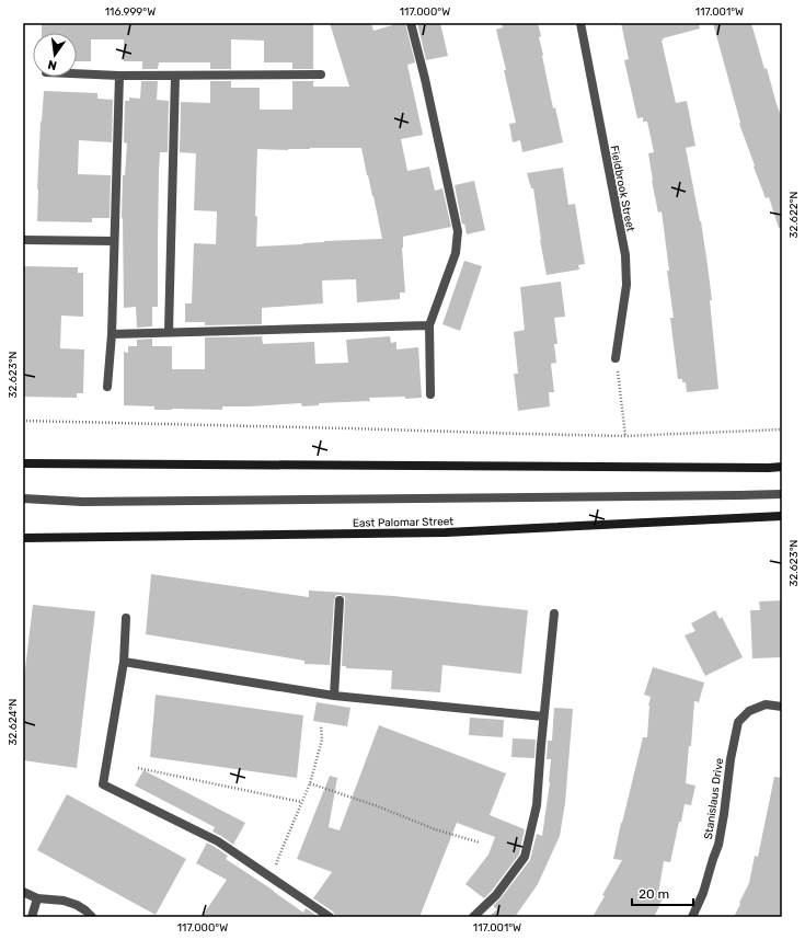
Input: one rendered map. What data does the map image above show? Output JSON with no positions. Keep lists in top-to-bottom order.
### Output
{
  "streets": {
    "main road": ["East Palomar Street"],
    "street": ["Fieldbrook Street", "Stanislaus Drive"]
  },
  "scale_bar": "20 m",
  "north": "bottom",
  "coordinates": [
    "116.999°W",
    "117.000°W",
    "117.001°W",
    "32.622°N",
    "32.623°N",
    "32.624°N"
  ]
}
